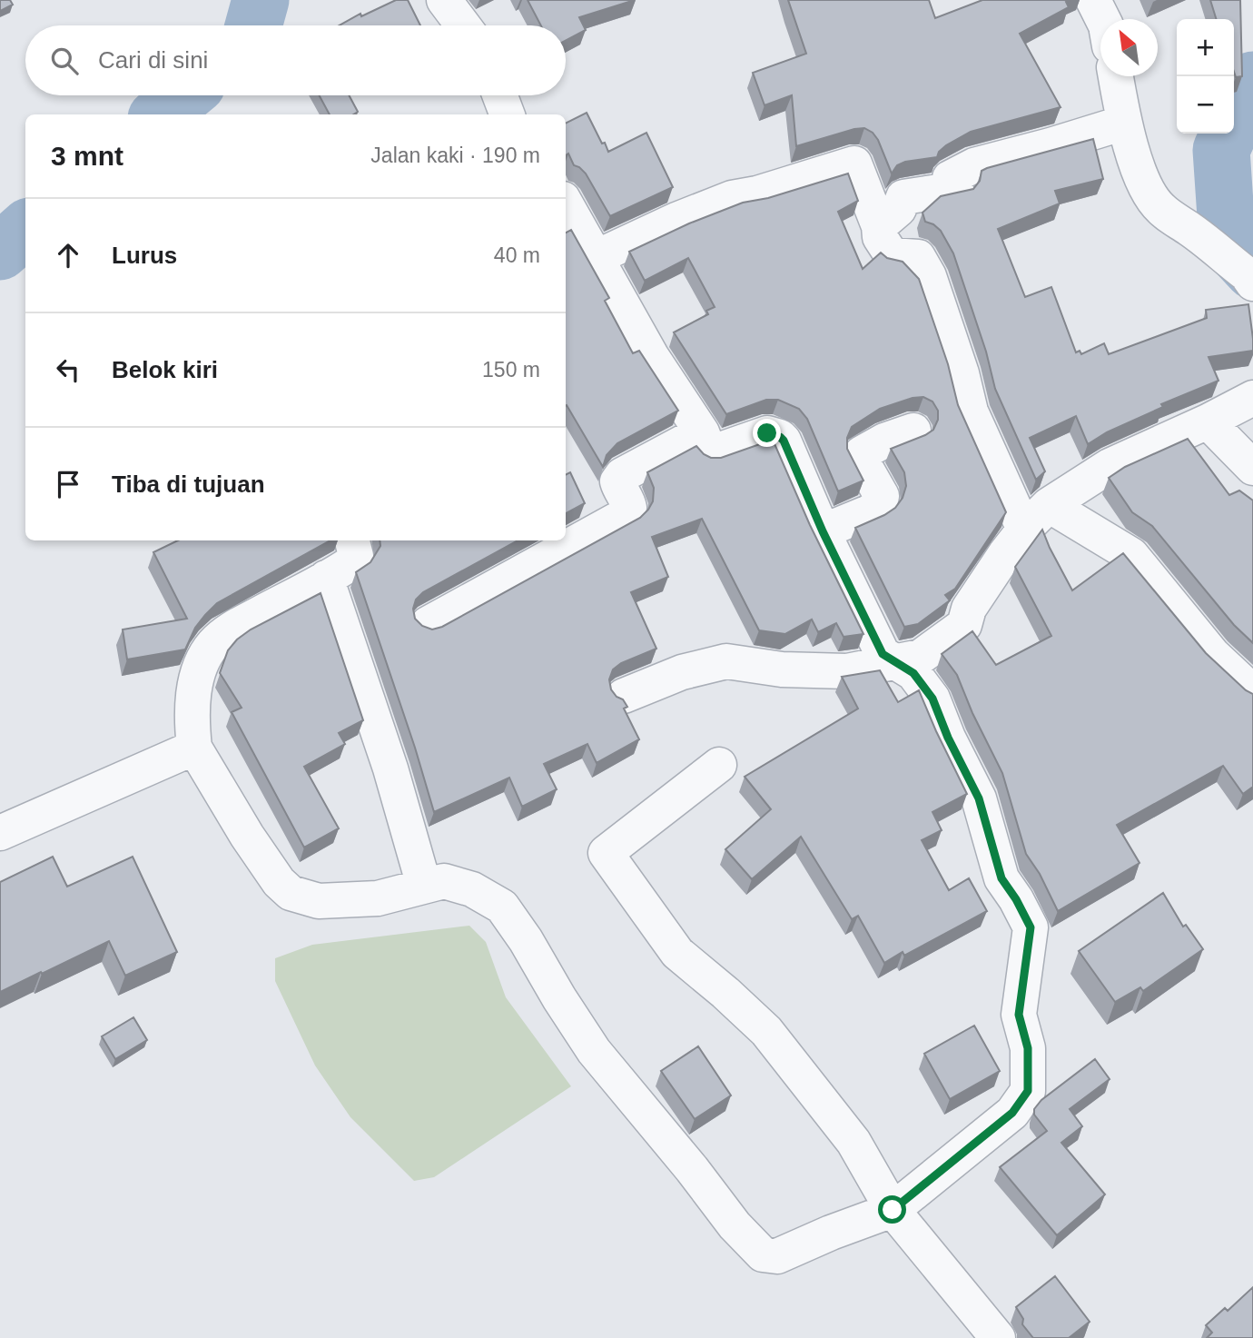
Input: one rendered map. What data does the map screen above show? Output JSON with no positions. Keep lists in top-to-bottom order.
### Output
{
  "north": "top left",
  "page": {
    "map_buttons": ["+", "−"],
    "search": "Cari di sini",
    "heading": ["3 mnt", "Jalan kaki · 190 m"],
    "list": [
      ["Lurus", "40 m"],
      ["Belok kiri", "150 m"],
      "Tiba di tujuan"
    ]
  }
}
